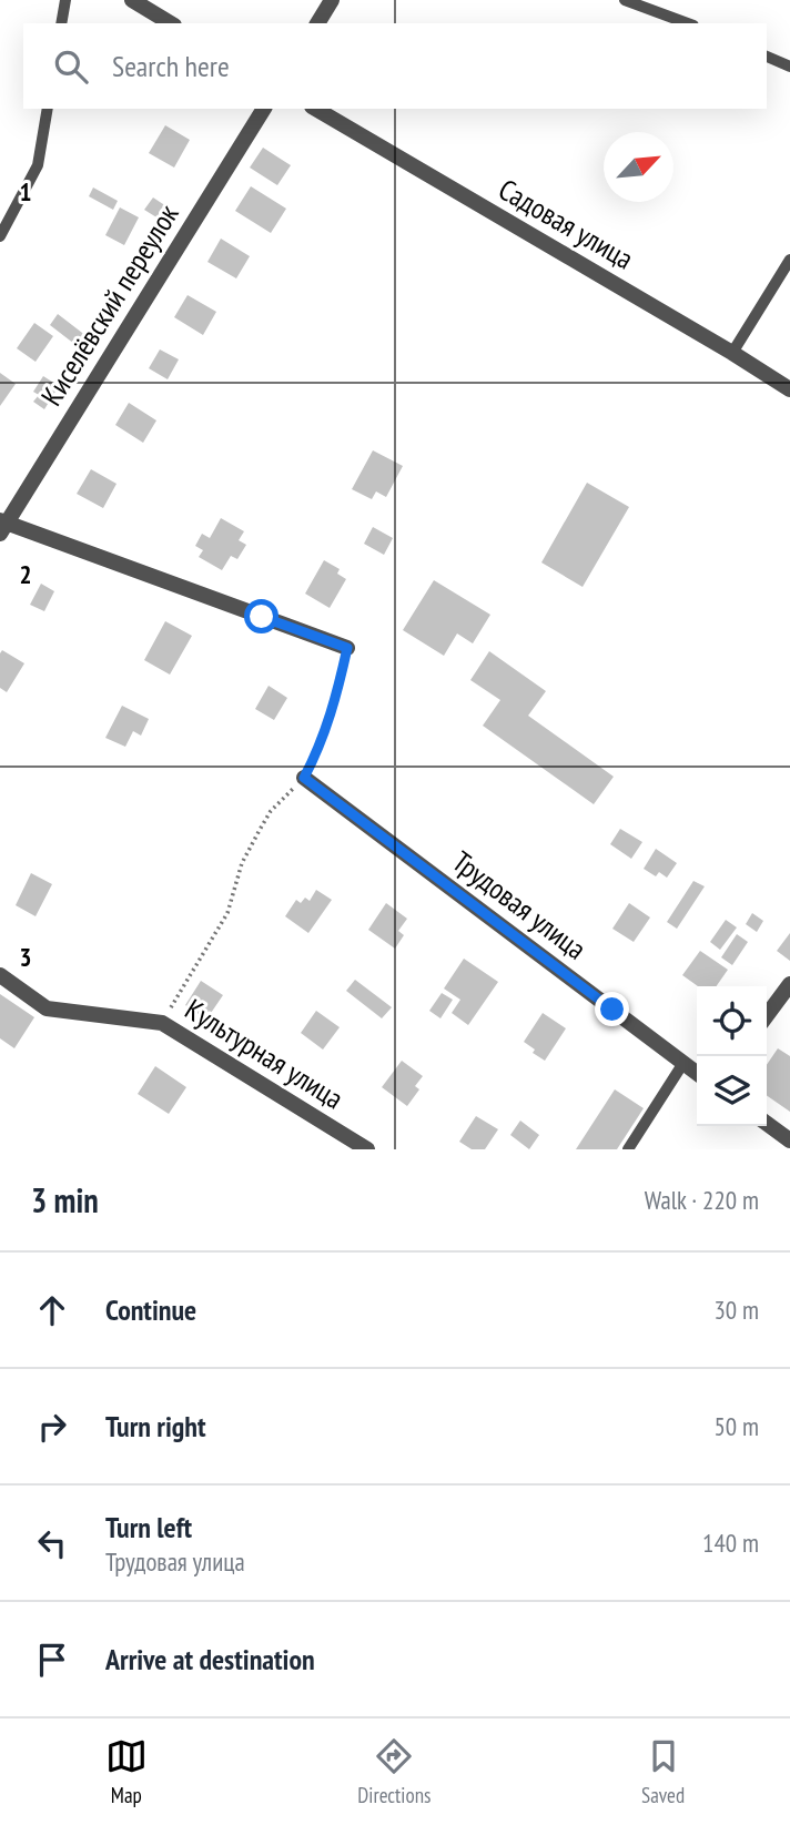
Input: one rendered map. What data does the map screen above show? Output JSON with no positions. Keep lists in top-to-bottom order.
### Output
{
  "streets": {
    "street": [
      "Садовая улица",
      "Киселёвский переулок",
      "Трудовая улица",
      "Культурная улица"
    ]
  },
  "north": "top right",
  "page": {
    "search": "Search here",
    "heading": ["3 min", "Walk · 220 m"],
    "list": [
      ["Continue", "30 m"],
      ["Turn right", "50 m"],
      ["Turn left", "Трудовая улица", "140 m"],
      "Arrive at destination"
    ],
    "nav": ["Map", "Directions", "Saved"]
  },
  "grid": {
    "rows": ["1", "2", "3"]
  }
}
